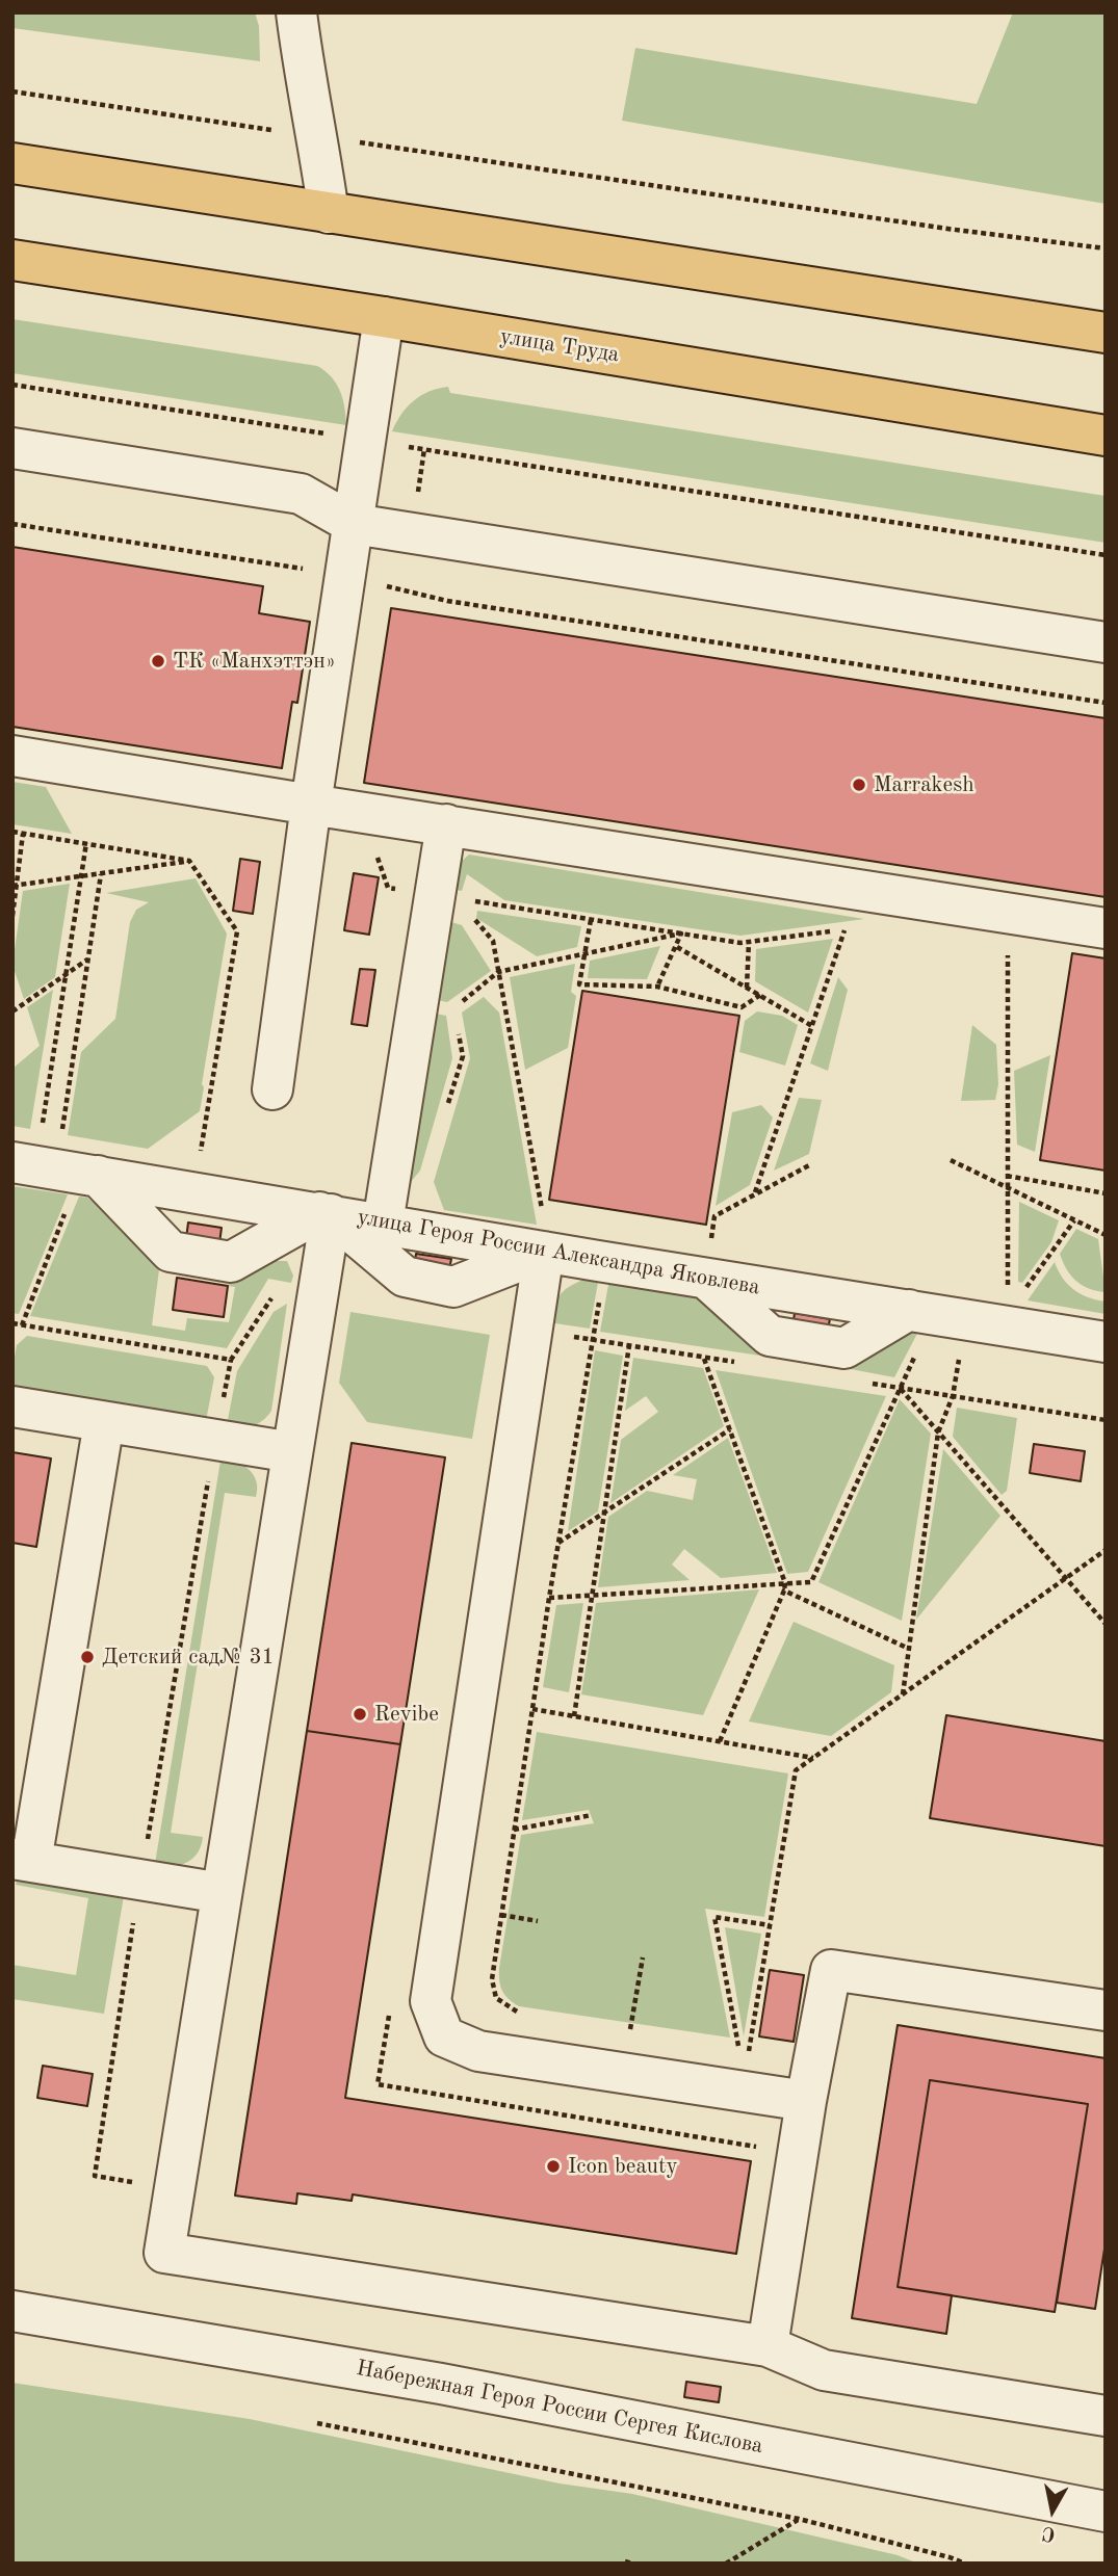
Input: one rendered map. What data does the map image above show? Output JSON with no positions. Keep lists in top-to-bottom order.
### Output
{
  "streets": {
    "main road": ["улица Труда"],
    "street": ["улица Героя России Александра Яковлева", "Набережная Героя России Сергея Кислова"]
  },
  "places": [
    "ТК «Манхэттэн»",
    "Marrakesh",
    "Детский сад№ 31",
    "Revibe",
    "Icon beauty"
  ],
  "north": "bottom"
}
